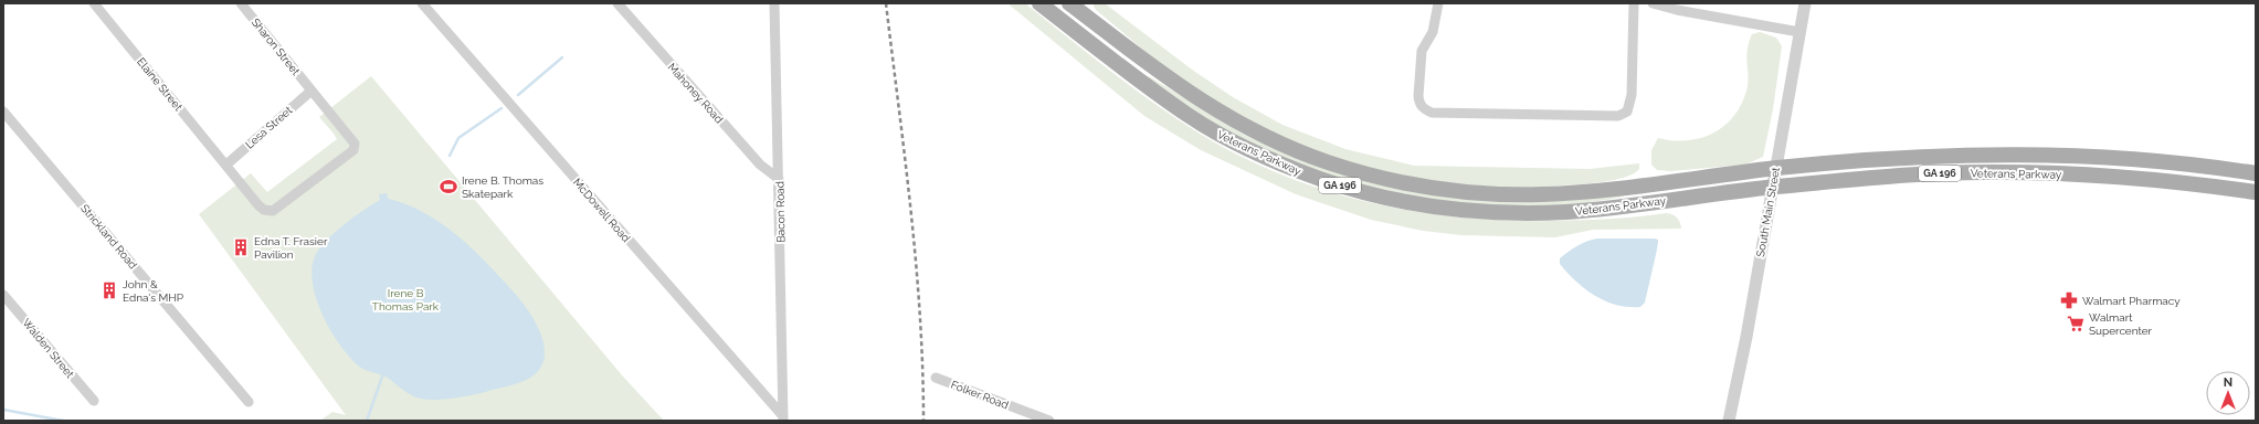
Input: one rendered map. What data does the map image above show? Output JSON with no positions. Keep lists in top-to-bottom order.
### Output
{
  "streets": {
    "main road": ["Veterans Parkway", "GA 196"],
    "street": [
      "Sharon Street",
      "Elaine Street",
      "Mahoney Road",
      "Lesa Street",
      "McDowell Road",
      "Bacon Road",
      "South Main Street",
      "Strickland Road",
      "Walden Street",
      "Folker Road"
    ]
  },
  "crossings": [
    ["Sharon Street", "Elaine Street"],
    ["Sharon Street", "Lesa Street"],
    ["Elaine Street", "Lesa Street"],
    ["Mahoney Road", "Bacon Road"],
    ["Veterans Parkway", "South Main Street"],
    ["McDowell Road", "Bacon Road"]
  ],
  "parks": ["Irene B Thomas Park"],
  "places": {
    "sports": ["Irene B. Thomas Skatepark"],
    "building": ["Edna T. Frasier Pavilion", "John & Edna's MHP"],
    "pharmacy": ["Walmart Pharmacy"],
    "supermarket": ["Walmart Supercenter"]
  },
  "north": "top"
}
